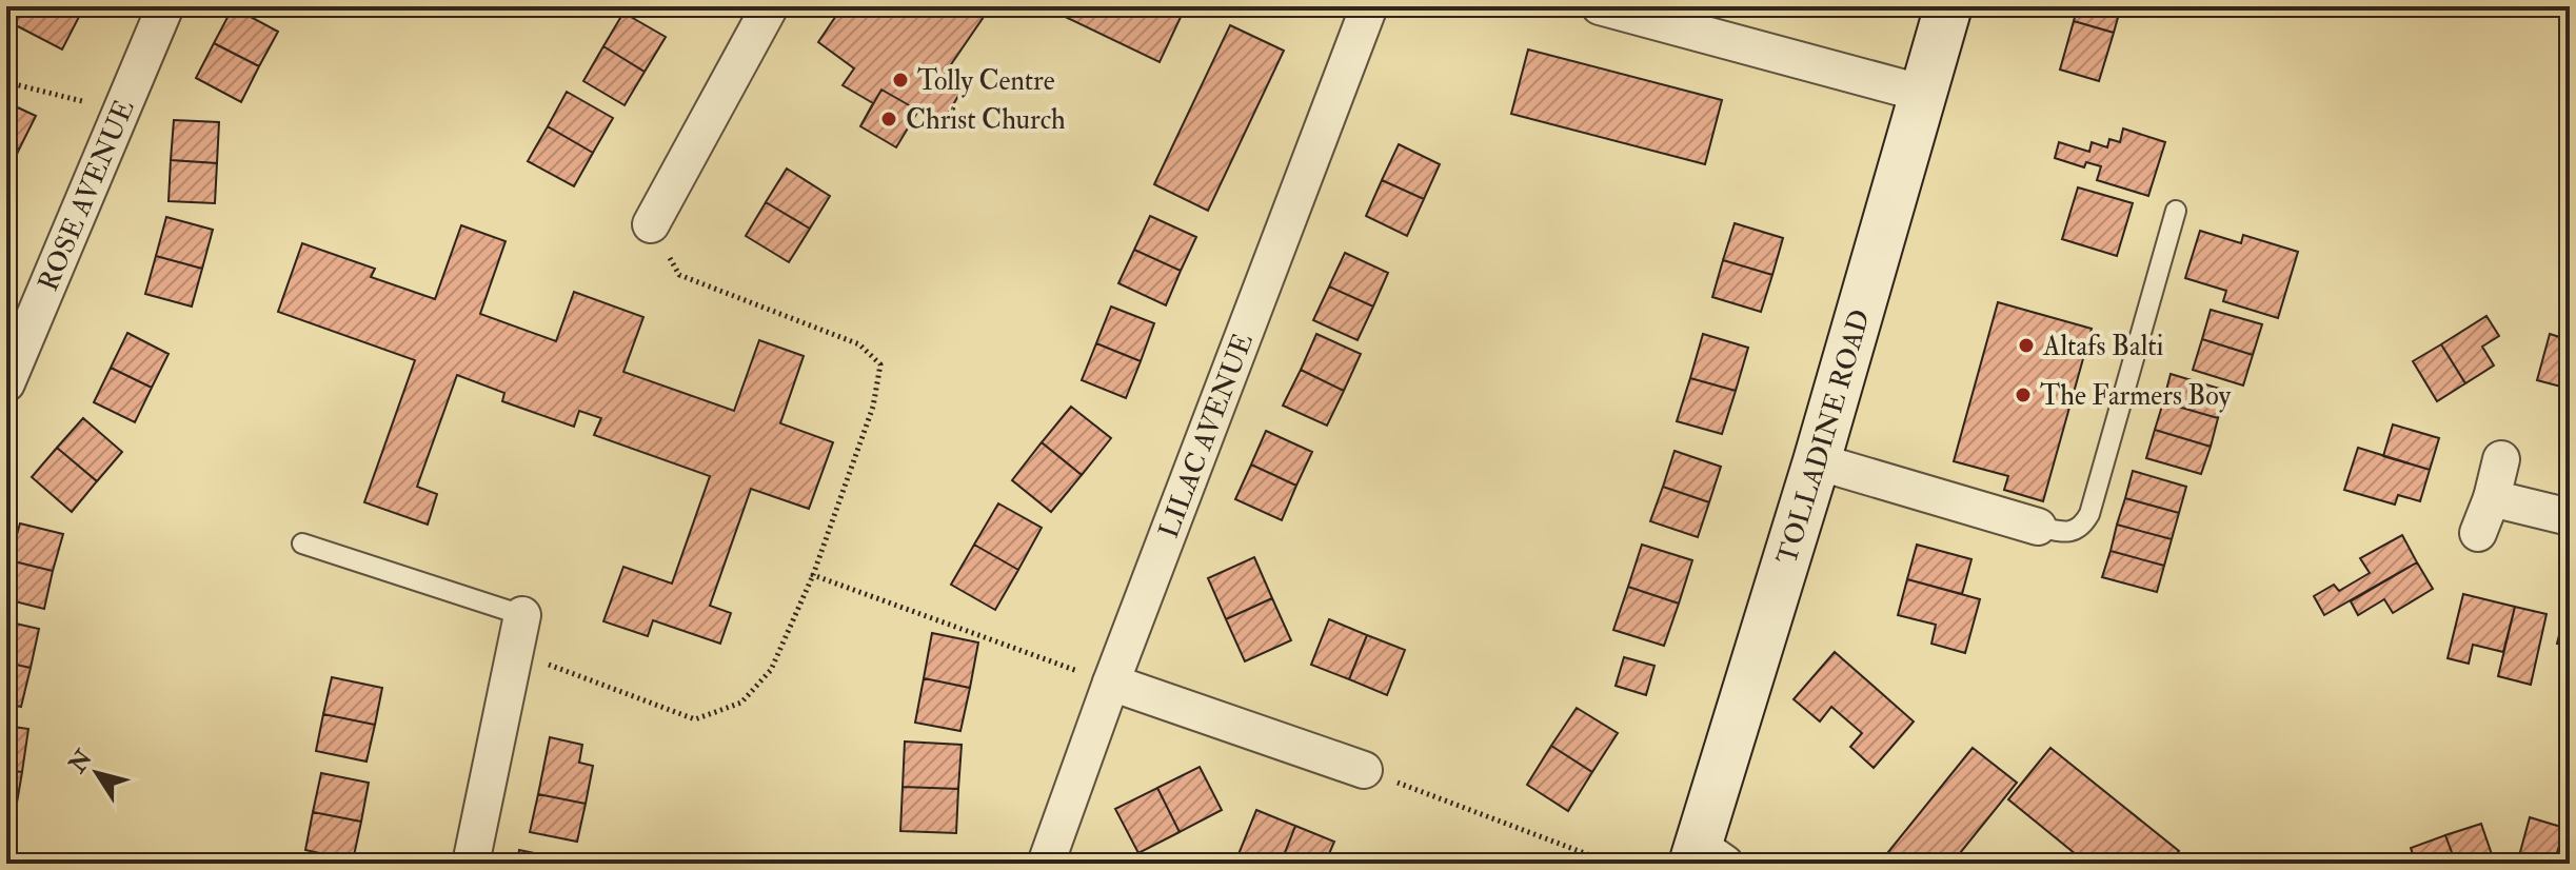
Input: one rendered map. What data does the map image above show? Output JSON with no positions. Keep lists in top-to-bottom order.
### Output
{
  "streets": {
    "main road": ["TOLLADINE ROAD"],
    "street": ["ROSE AVENUE", "LILAC AVENUE"]
  },
  "places": [
    "Tolly Centre",
    "Christ Church",
    "Altafs Balti",
    "The Farmers Boy"
  ],
  "north": "top left"
}
